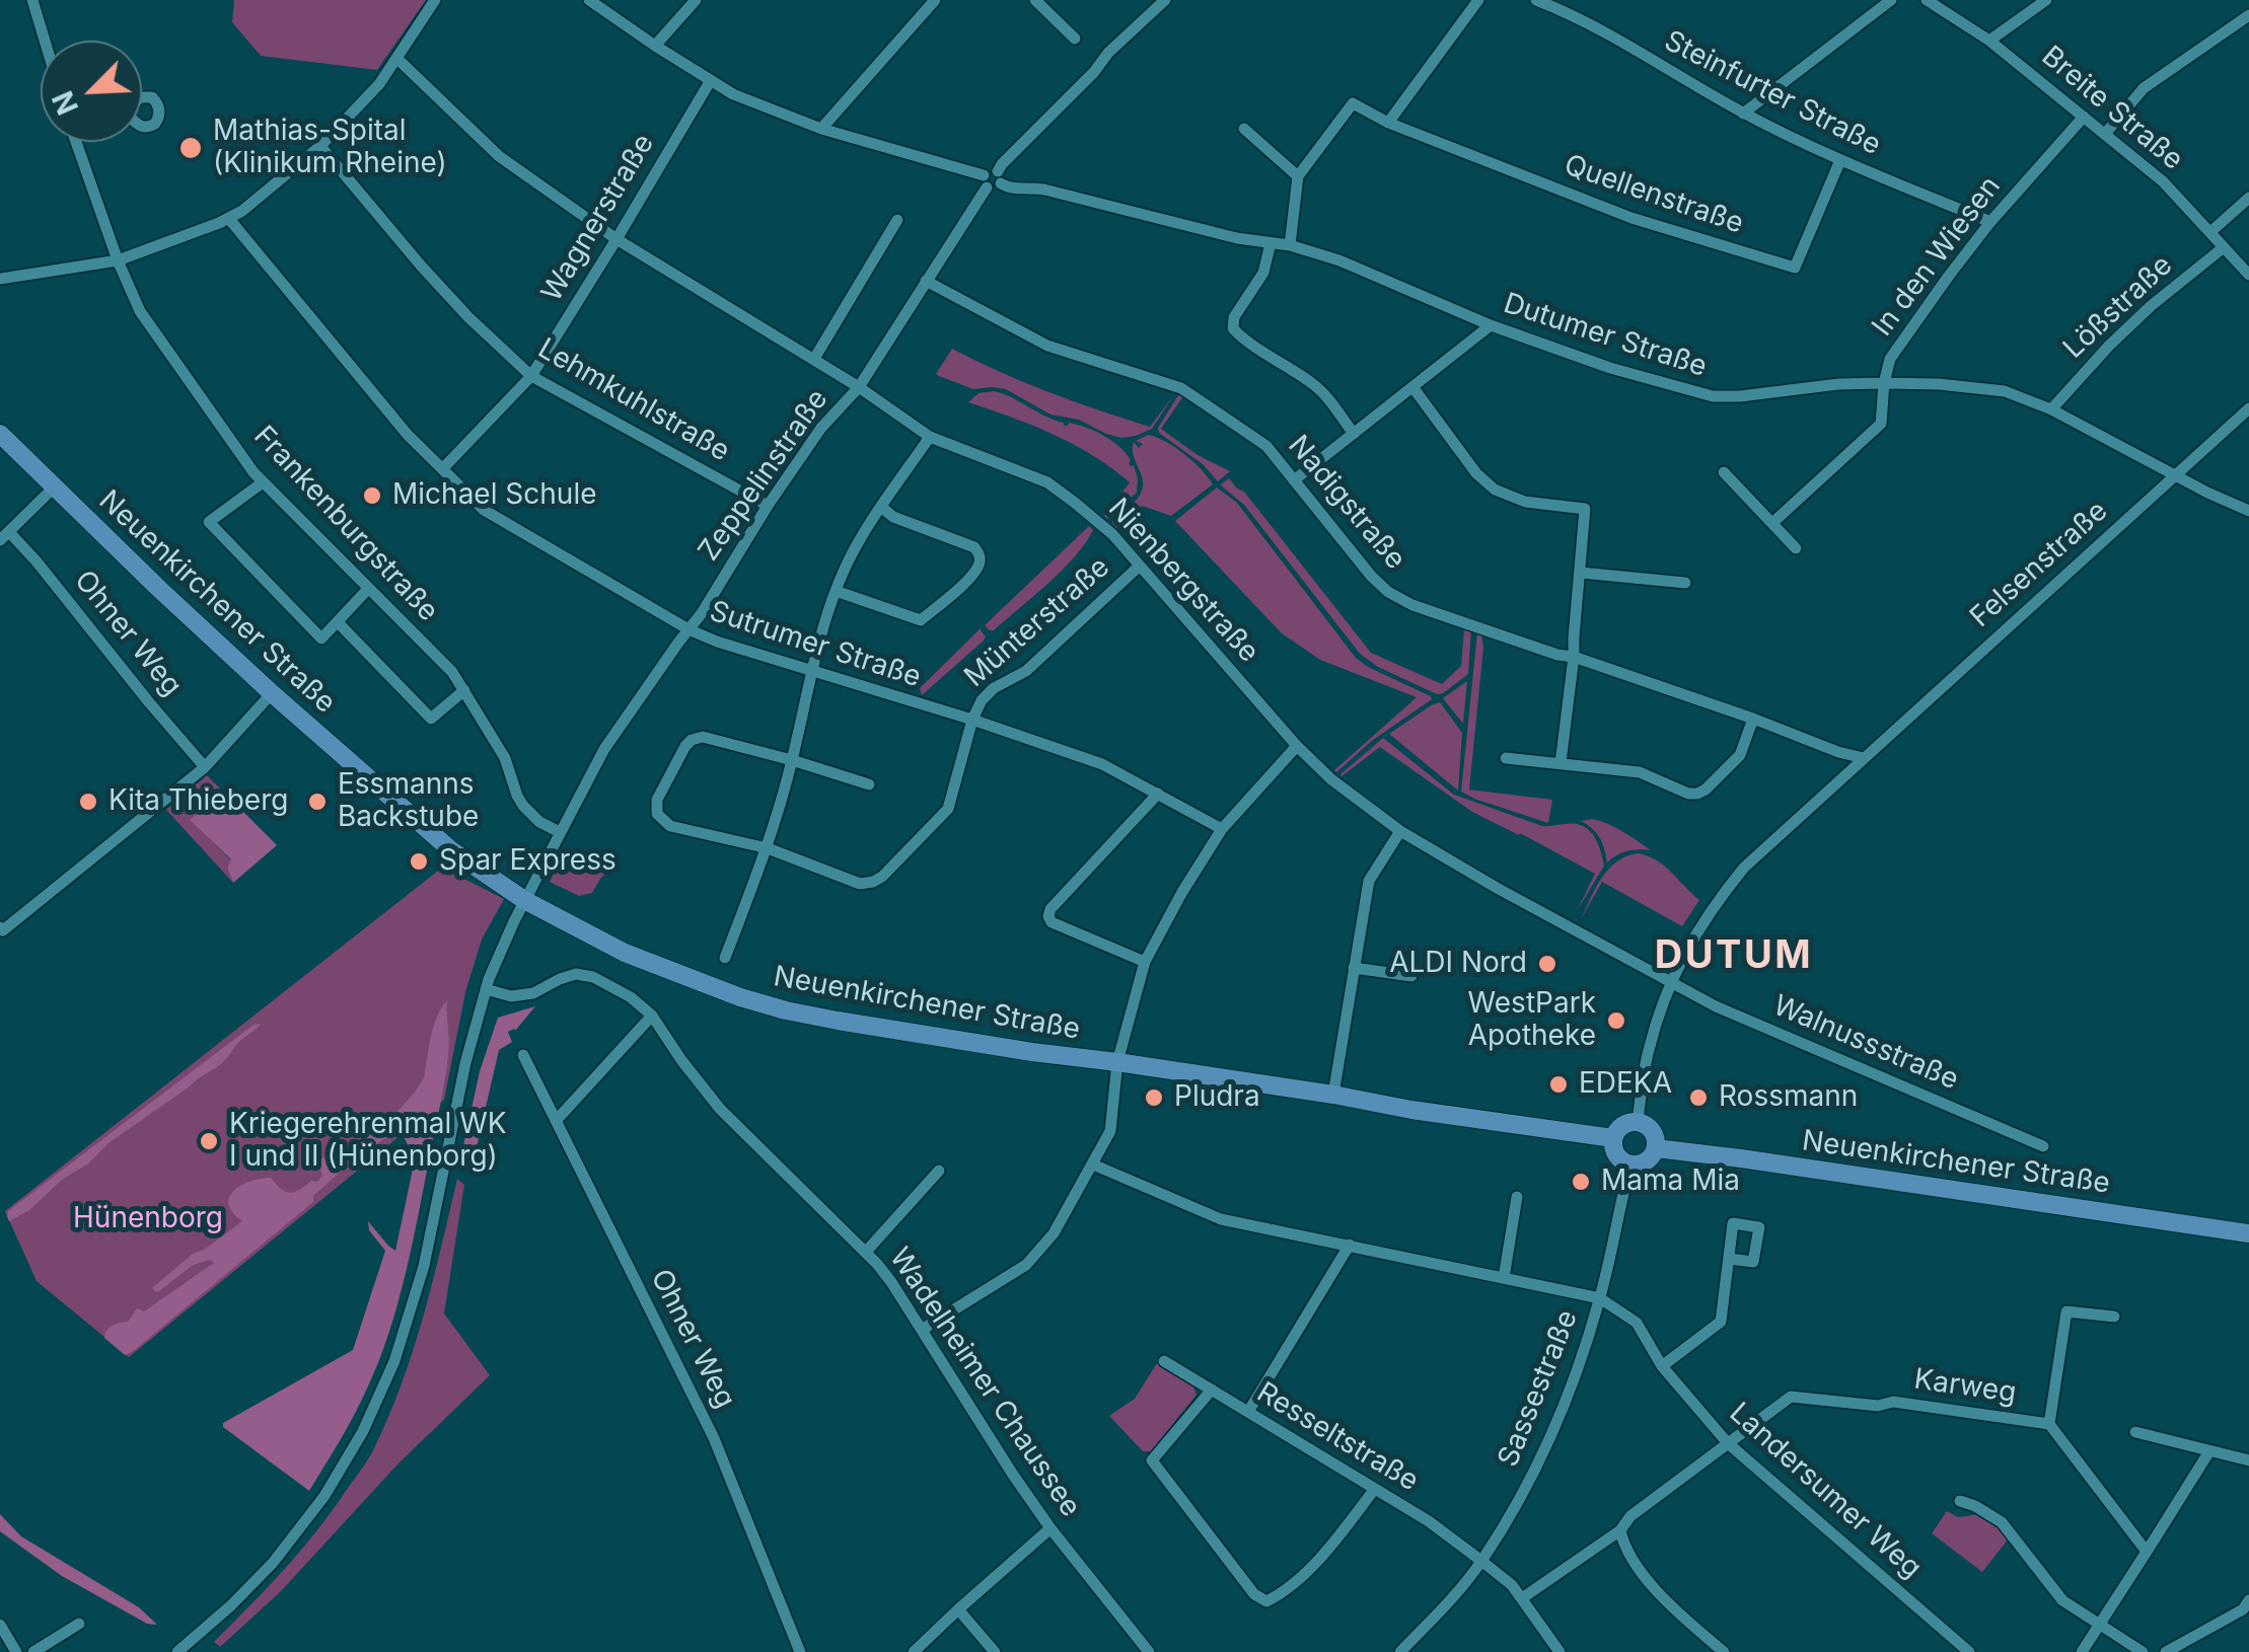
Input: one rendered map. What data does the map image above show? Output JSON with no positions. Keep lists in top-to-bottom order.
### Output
{
  "streets": {
    "street": [
      "Steinfurter Straße",
      "Breite Straße",
      "Quellenstraße",
      "Wagnerstraße",
      "In den Wiesen",
      "Lößstraße",
      "Dutumer Straße",
      "Lehmkuhlstraße",
      "Zeppelinstraße",
      "Nadigstraße",
      "Frankenburgstraße",
      "Felsenstraße",
      "Nienbergstraße",
      "Neuenkirchener Straße",
      "Münterstraße",
      "Ohner Weg",
      "Sutrumer Straße",
      "Walnussstraße",
      "Wadelheimer Chaussee",
      "Karweg",
      "Sassestraße",
      "Resseltstraße",
      "Landersumer Weg"
    ]
  },
  "crossings": [
    ["Steinfurter Straße", "Quellenstraße"],
    ["Steinfurter Straße", "In den Wiesen"],
    ["Breite Straße", "In den Wiesen"],
    ["Breite Straße", "Lößstraße"],
    ["Wagnerstraße", "Dutumer Straße"],
    ["Wagnerstraße", "Lehmkuhlstraße"],
    ["Wagnerstraße", "Nienbergstraße"],
    ["Wagnerstraße", "Sutrumer Straße"],
    ["In den Wiesen", "Dutumer Straße"],
    ["Lößstraße", "Dutumer Straße"],
    ["Dutumer Straße", "Zeppelinstraße"],
    ["Dutumer Straße", "Felsenstraße"],
    ["Lehmkuhlstraße", "Zeppelinstraße"],
    ["Zeppelinstraße", "Nadigstraße"],
    ["Zeppelinstraße", "Frankenburgstraße"],
    ["Zeppelinstraße", "Nienbergstraße"],
    ["Zeppelinstraße", "Neuenkirchener Straße"],
    ["Zeppelinstraße", "Sutrumer Straße"],
    ["Zeppelinstraße", "Wadelheimer Chaussee"],
    ["Nadigstraße", "Felsenstraße"],
    ["Felsenstraße", "Nienbergstraße"],
    ["Felsenstraße", "Neuenkirchener Straße"],
    ["Felsenstraße", "Walnussstraße"],
    ["Felsenstraße", "Sassestraße"],
    ["Nienbergstraße", "Münterstraße"],
    ["Nienbergstraße", "Walnussstraße"],
    ["Neuenkirchener Straße", "Sassestraße"],
    ["Münterstraße", "Sutrumer Straße"],
    ["Karweg", "Resseltstraße"],
    ["Karweg", "Landersumer Weg"],
    ["Sassestraße", "Resseltstraße"],
    ["Sassestraße", "Landersumer Weg"]
  ],
  "districts": ["DUTUM"],
  "parks": ["Hünenborg"],
  "places": [
    "Mathias-Spital (Klinikum Rheine)",
    "Michael Schule",
    "Kita Thieberg",
    "Essmanns Backstube",
    "Spar Express",
    "ALDI Nord",
    "WestPark Apotheke",
    "EDEKA",
    "Pludra",
    "Rossmann",
    "Kriegerehrenmal WK I und II (Hünenborg)",
    "Mama Mia"
  ],
  "north": "bottom left"
}
